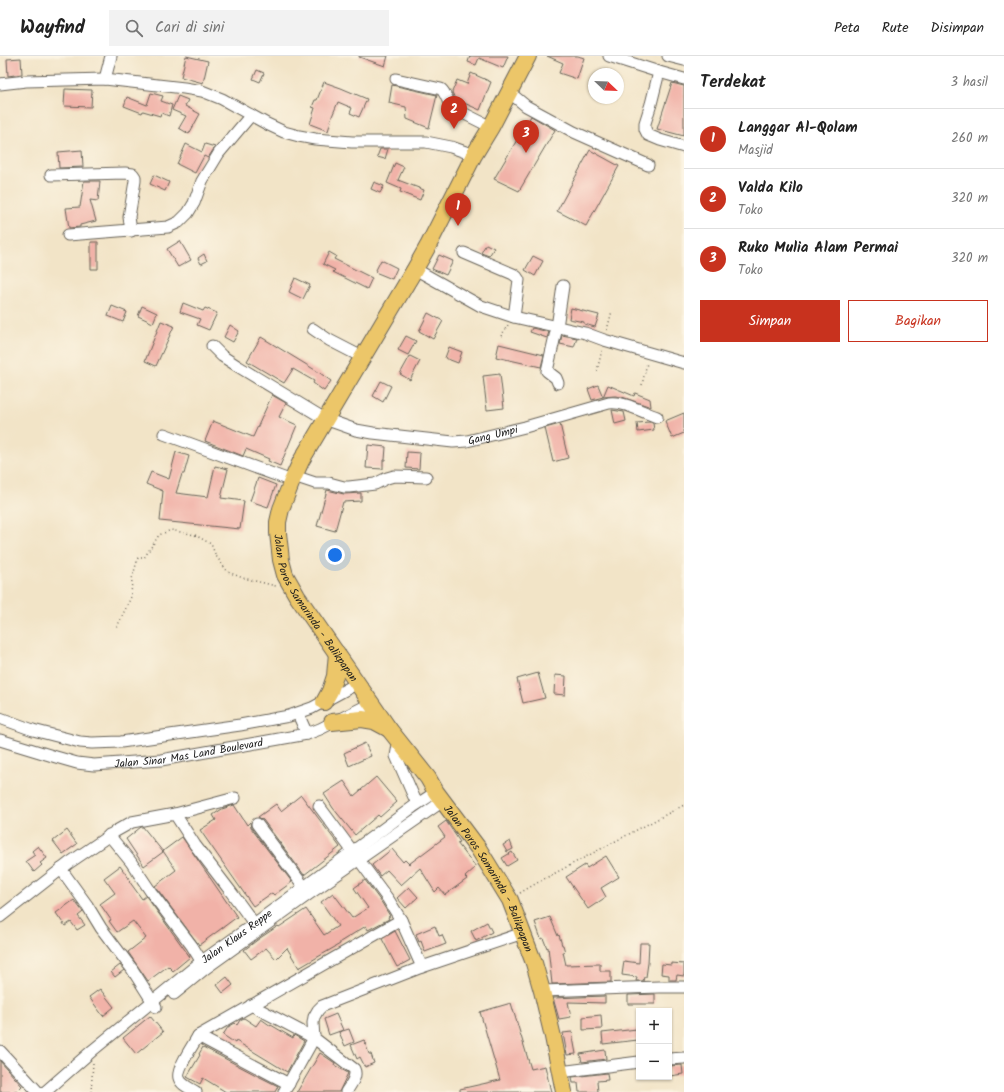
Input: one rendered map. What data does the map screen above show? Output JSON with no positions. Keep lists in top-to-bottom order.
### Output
{
  "streets": {
    "highway": ["Jalan Poros Samarinda - Balikpapan"],
    "street": ["Gang Umpi", "Jalan Sinar Mas Land Boulevard", "Jalan Klaus Reppe"]
  },
  "crossings": [
    ["Gang Umpi", "Jalan Poros Samarinda - Balikpapan"],
    ["Jalan Poros Samarinda - Balikpapan", "Jalan Sinar Mas Land Boulevard"],
    ["Jalan Poros Samarinda - Balikpapan", "Jalan Klaus Reppe"]
  ],
  "north": "bottom right",
  "page": {
    "header": "Wayfind",
    "search": "Cari di sini",
    "nav": ["Peta", "Rute", "Disimpan"],
    "heading": ["Terdekat", "3 hasil"],
    "pins": ["2", "3", "1"],
    "list": [
      {
        "mark": "1",
        "name": "Langgar Al-Qolam",
        "note": "Masjid",
        "value": "260 m"
      },
      {
        "mark": "2",
        "name": "Valda Kilo",
        "note": "Toko",
        "value": "320 m"
      },
      {
        "mark": "3",
        "name": "Ruko Mulia Alam Permai",
        "note": "Toko",
        "value": "320 m"
      }
    ],
    "buttons": ["Simpan", "Bagikan"],
    "map_buttons": ["+", "−"]
  }
}
